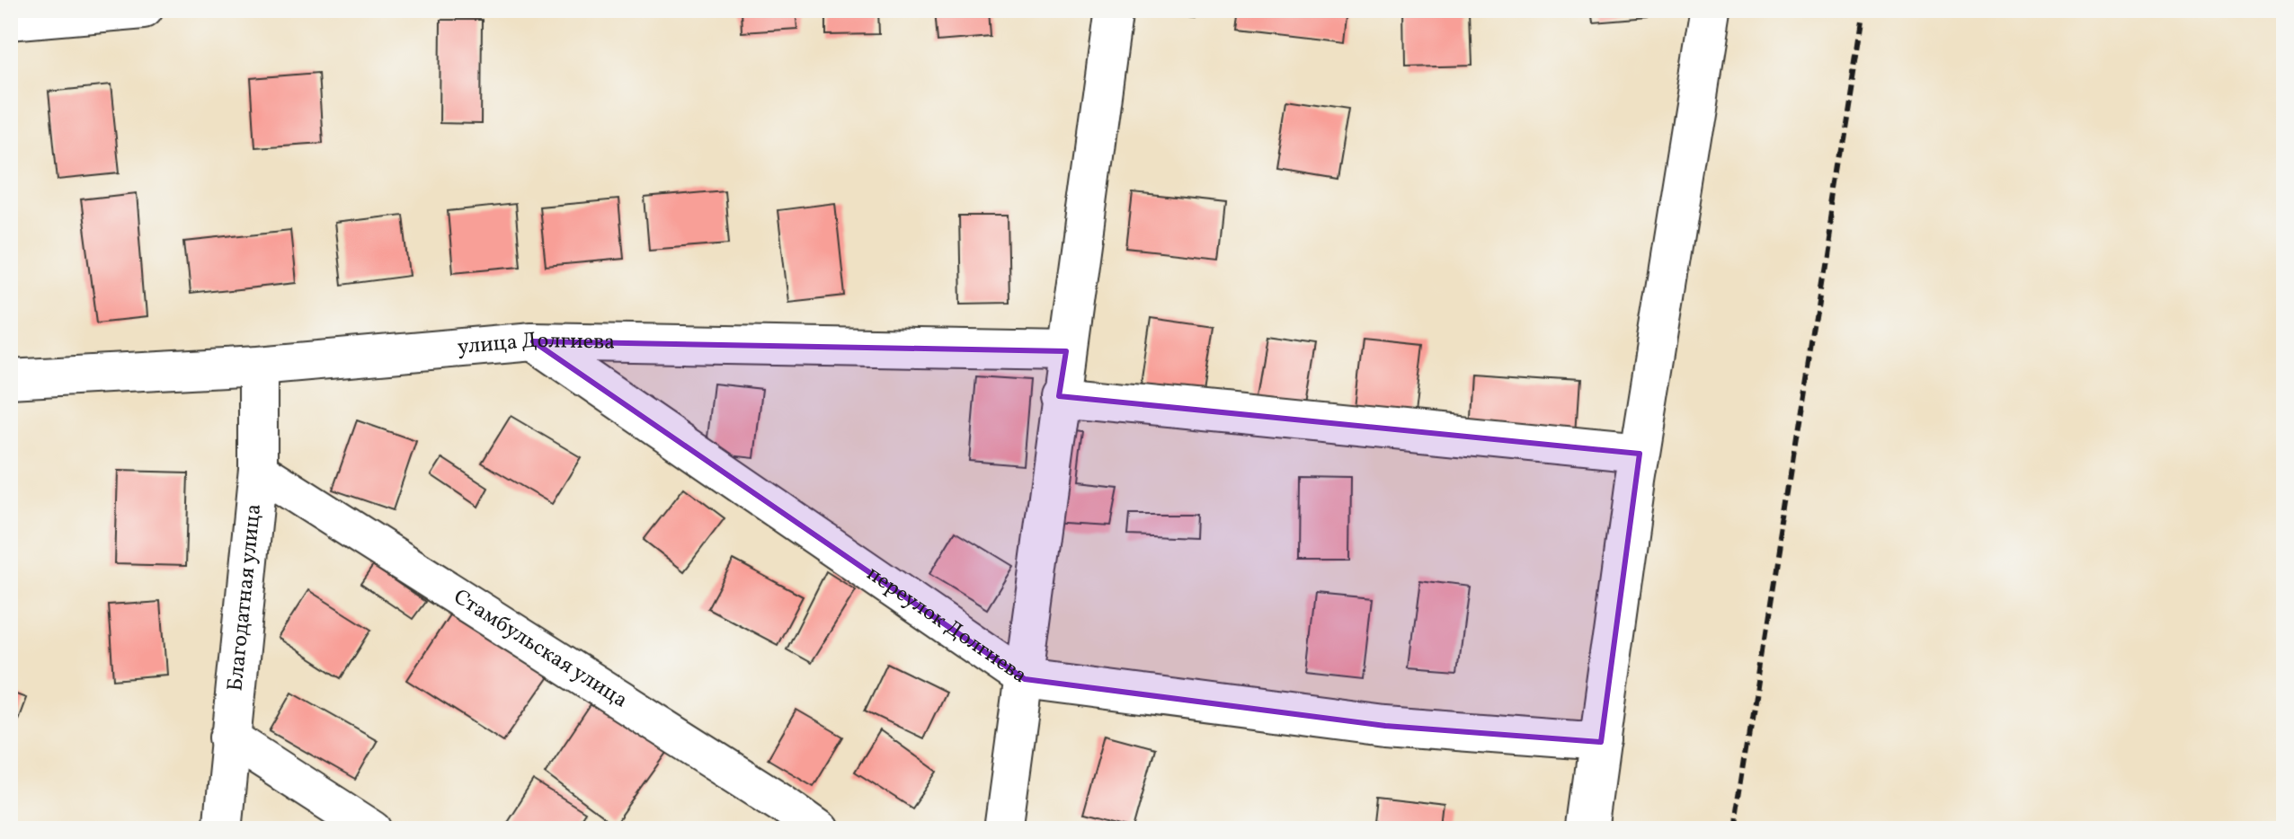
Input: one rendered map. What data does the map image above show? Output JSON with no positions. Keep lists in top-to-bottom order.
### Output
{
  "streets": {
    "street": [
      "улица Долгиева",
      "Благодатная улица",
      "переулок Долгиева",
      "Стамбульская улица"
    ]
  },
  "crossings": [
    ["улица Долгиева", "Благодатная улица"],
    ["улица Долгиева", "переулок Долгиева"],
    ["Благодатная улица", "Стамбульская улица"]
  ]
}
